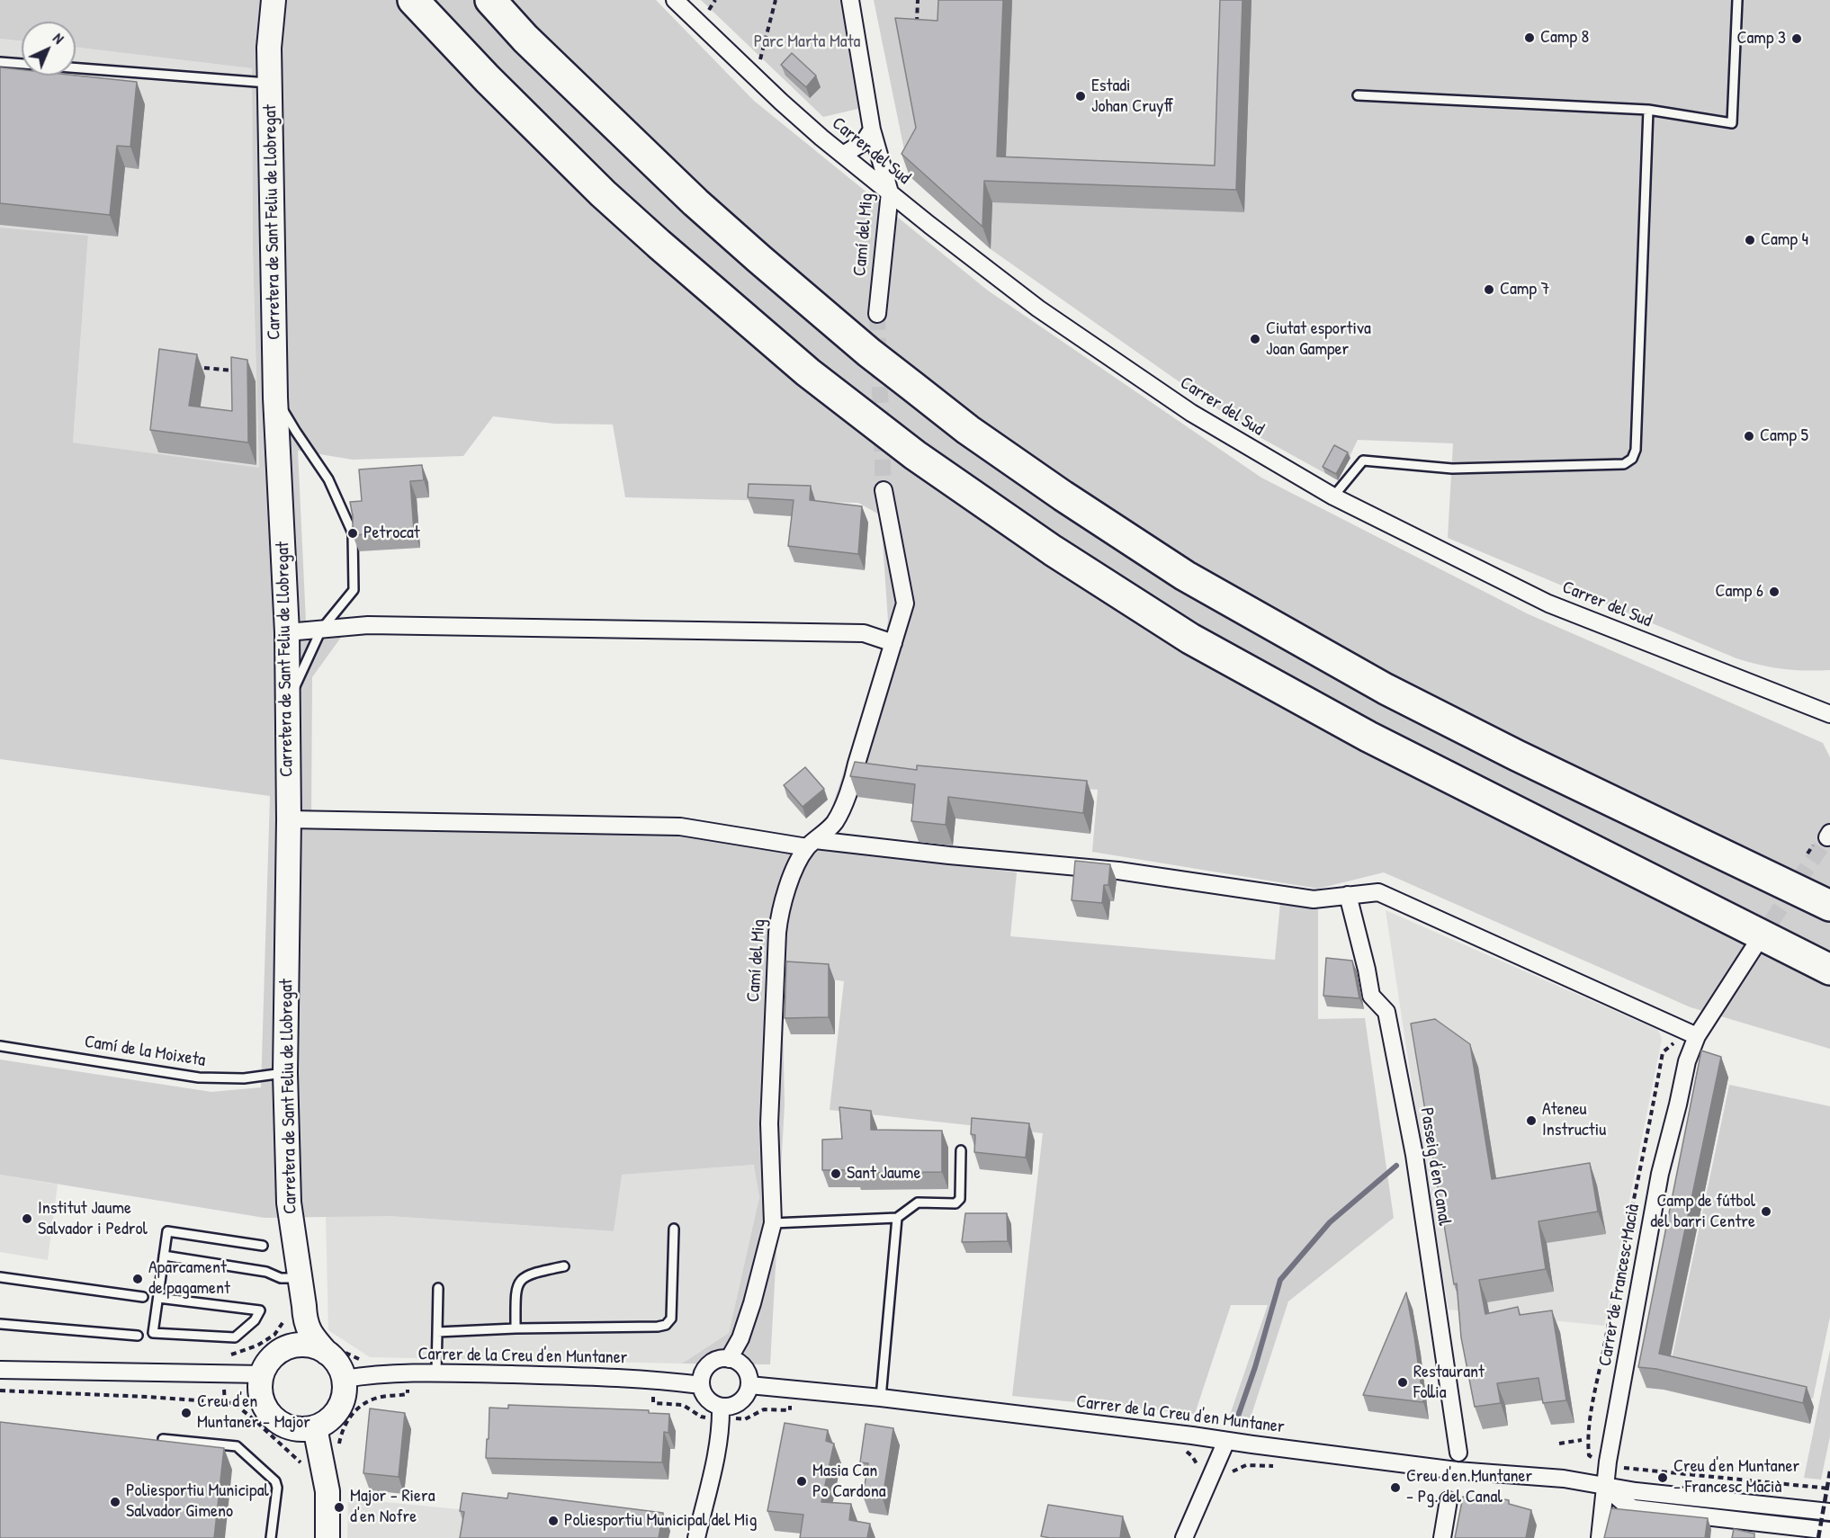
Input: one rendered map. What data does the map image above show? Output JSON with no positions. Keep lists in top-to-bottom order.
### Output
{
  "streets": {
    "street": [
      "Carrer del Sud",
      "Carretera de Sant Feliu de Llobregat",
      "Camí del Mig",
      "Passeig d'en Canal",
      "Carrer de Francesc Macià",
      "Carrer de la Creu d'en Muntaner"
    ],
    "lane": ["Camí de la Moixeta"]
  },
  "crossings": [
    ["Carrer del Sud", "Camí del Mig"],
    ["Carretera de Sant Feliu de Llobregat", "Camí de la Moixeta"],
    ["Carretera de Sant Feliu de Llobregat", "Carrer de la Creu d'en Muntaner"],
    ["Camí del Mig", "Carrer de la Creu d'en Muntaner"],
    ["Carrer de Francesc Macià", "Carrer de la Creu d'en Muntaner"]
  ],
  "parks": ["Parc Marta Mata"],
  "places": [
    "Camp 8",
    "Camp 3",
    "Estadi Johan Cruyff",
    "Camp 4",
    "Camp 7",
    "Ciutat esportiva Joan Gamper",
    "Camp 5",
    "Petrocat",
    "Camp 6",
    "Ateneu Instructiu",
    "Sant Jaume",
    "Camp de fútbol del barri Centre",
    "Institut Jaume Salvador i Pedrol",
    "Aparcament de pagament",
    "Restaurant Follia",
    "Creu d'en Muntaner - Major",
    "Creu d'en Muntaner - Francesc Macià",
    "Masia Can Po Cardona",
    "Creu d'en Muntaner - Pg. del Canal",
    "Poliesportiu Municipal Salvador Gimeno",
    "Major - Riera d'en Nofre",
    "Poliesportiu Municipal del Mig"
  ],
  "north": "top right"
}
